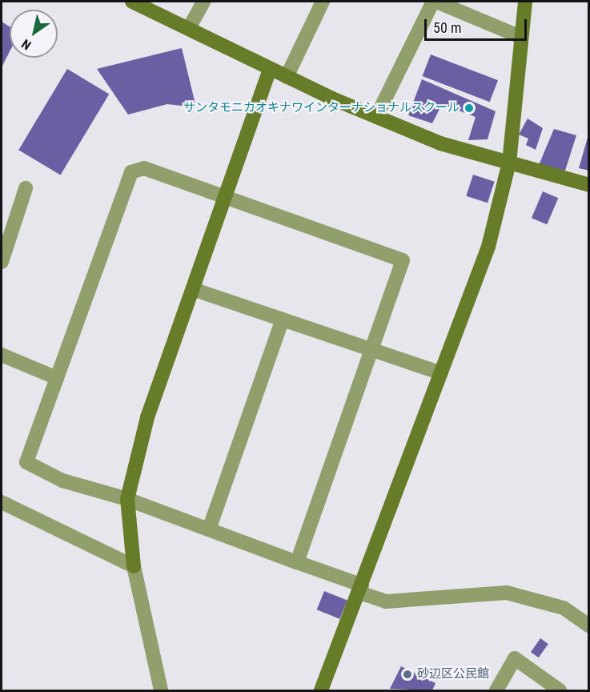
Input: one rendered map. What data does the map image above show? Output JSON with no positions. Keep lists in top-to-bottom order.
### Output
{
  "places": ["サンタモニカオキナワインターナショナルスクール", "砂辺区公民館"],
  "scale_bar": "50 m",
  "north": "bottom left"
}
